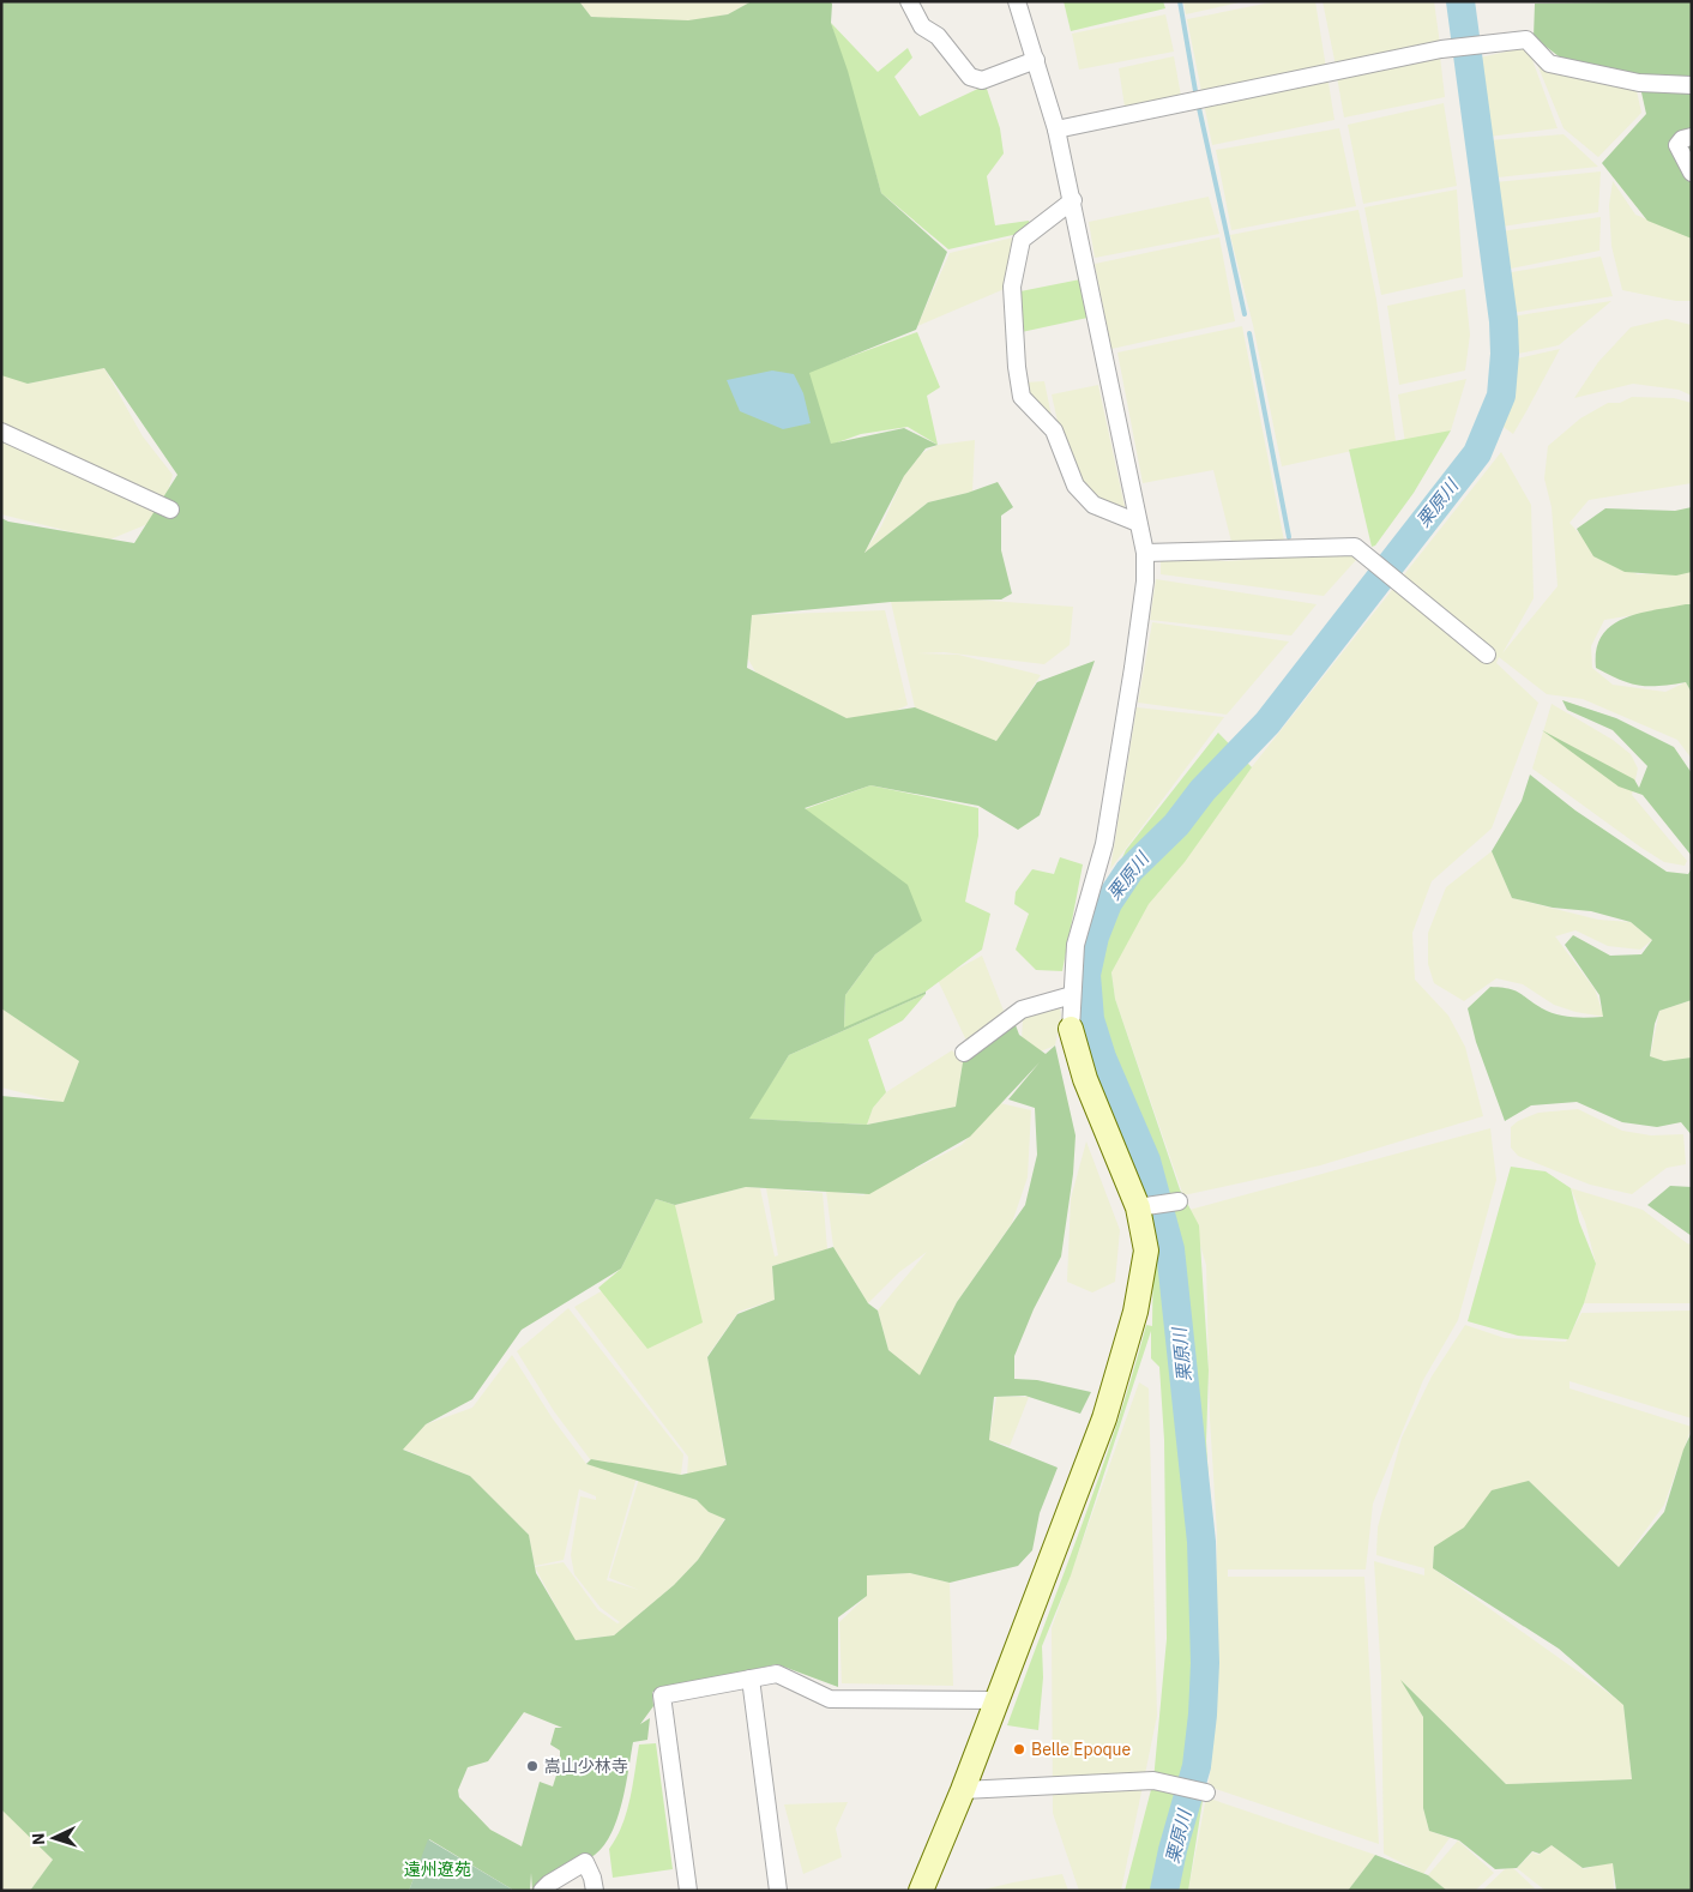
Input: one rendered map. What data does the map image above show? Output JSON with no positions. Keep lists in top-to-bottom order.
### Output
{
  "water": ["栗原川"],
  "parks": ["遠州遼苑"],
  "places": ["Belle Epoque", "嵩山少林寺"],
  "north": "left"
}
